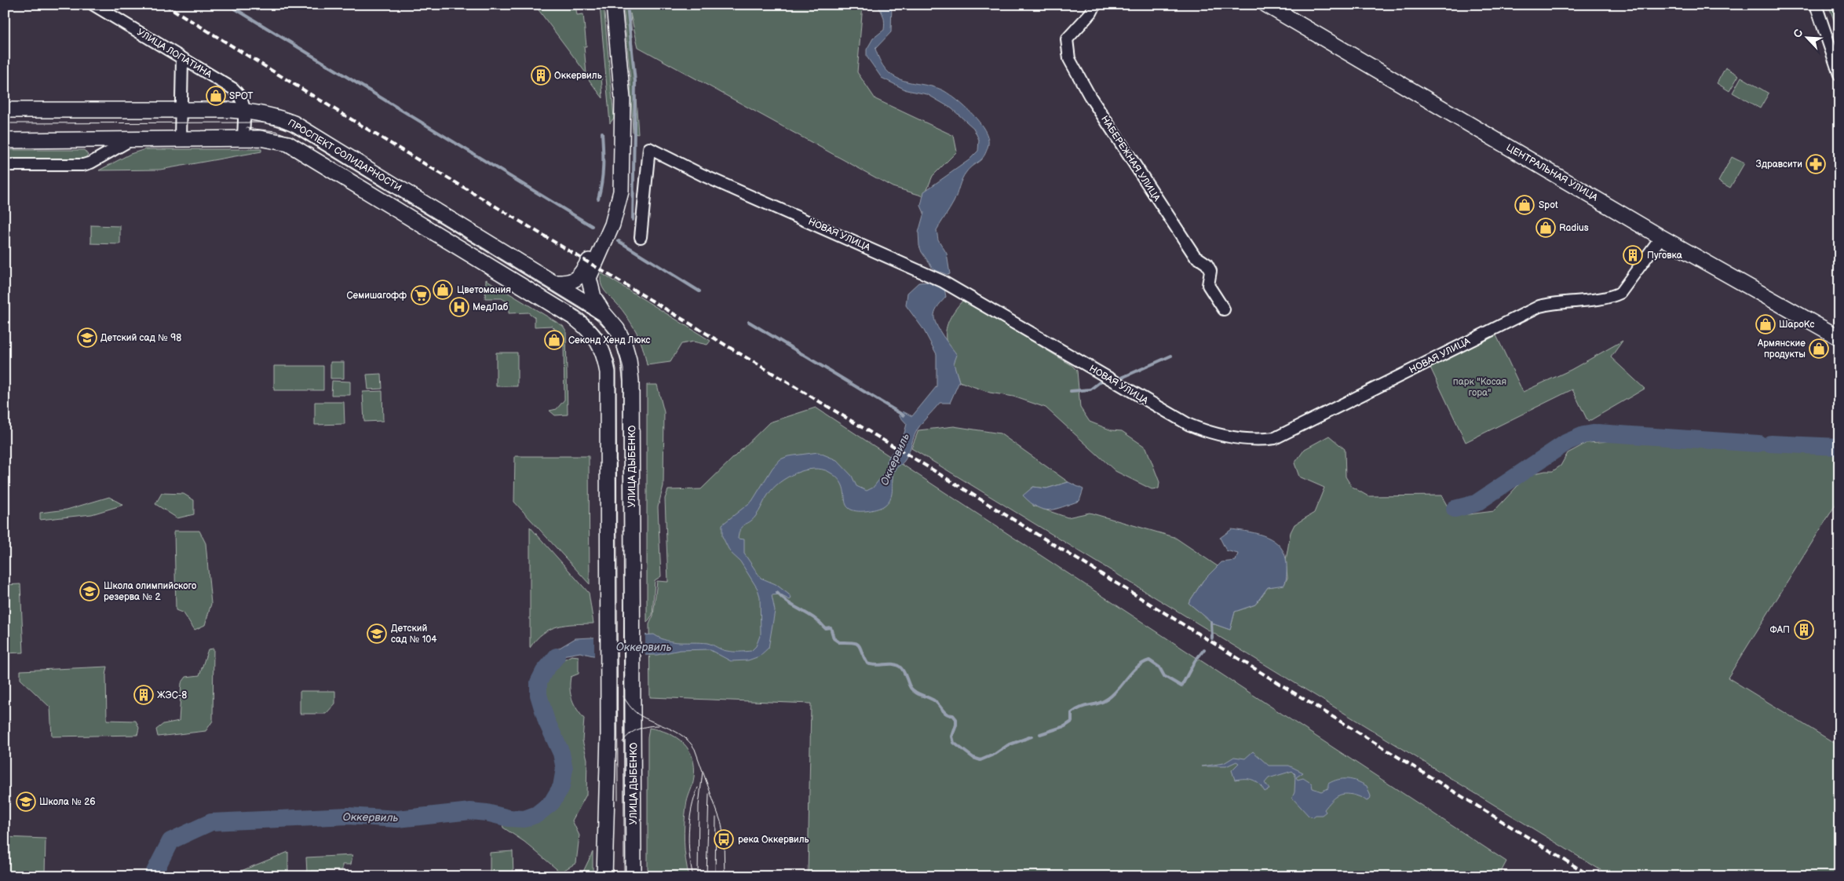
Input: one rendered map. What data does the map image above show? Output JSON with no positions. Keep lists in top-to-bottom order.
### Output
{
  "streets": {
    "main road": ["ПРОСПЕКТ СОЛИДАРНОСТИ", "ЦЕНТРАЛЬНАЯ УЛИЦА", "УЛИЦА ДЫБЕНКО"],
    "street": ["УЛИЦА ЛОПАТИНА", "НАБЕРЕЖНАЯ УЛИЦА", "НОВАЯ УЛИЦА"]
  },
  "crossings": [
    ["УЛИЦА ЛОПАТИНА", "ПРОСПЕКТ СОЛИДАРНОСТИ"],
    ["ПРОСПЕКТ СОЛИДАРНОСТИ", "УЛИЦА ДЫБЕНКО"],
    ["ЦЕНТРАЛЬНАЯ УЛИЦА", "НОВАЯ УЛИЦА"]
  ],
  "water": ["Оккервиль"],
  "parks": ["парк \"Косая гора\""],
  "places": {
    "building": [
      "Оккервиль",
      "Пуговка",
      "ФАП",
      "ЖЭС-8"
    ],
    "shop": [
      "SPOT",
      "Spot",
      "Radius",
      "Цветомания",
      "ШароКс",
      "Секонд Хенд Люкс",
      "Армянские продукты"
    ],
    "pharmacy": ["Здравсити"],
    "supermarket": ["Семишагофф"],
    "hospital": ["МедЛаб"],
    "school or university": [
      "Детский сад № 98",
      "Школа олимпийского резерва № 2",
      "Детский сад № 104",
      "Школа № 26"
    ],
    "bus stop": ["река Оккервиль"]
  },
  "north": "top left"
}
